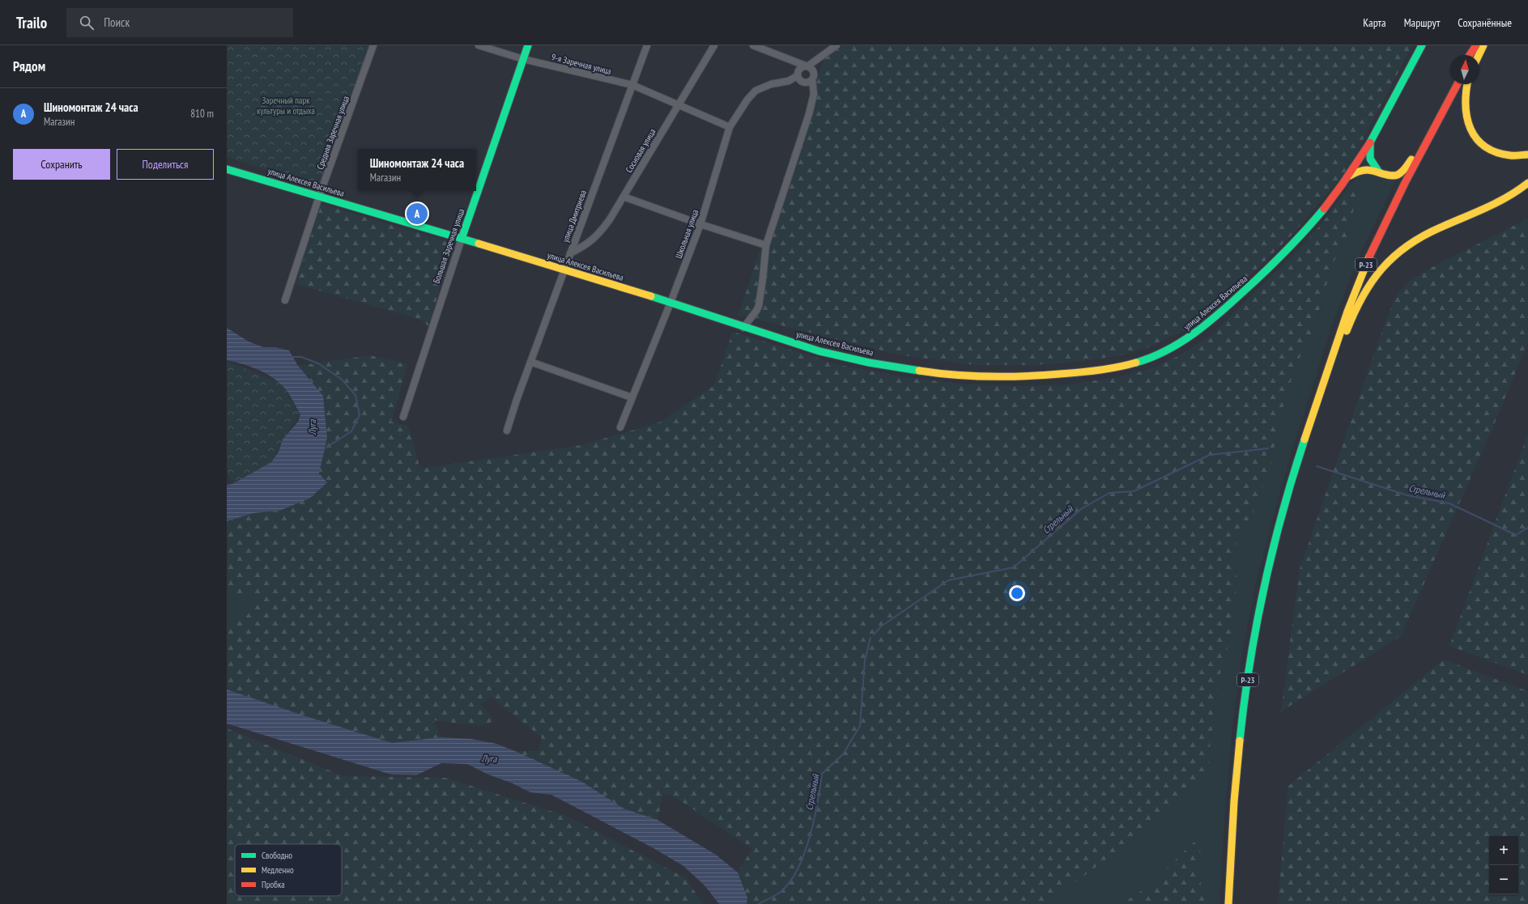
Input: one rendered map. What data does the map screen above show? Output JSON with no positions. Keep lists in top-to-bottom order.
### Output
{
  "streets": {
    "main road": ["улица Алексея Васильева", "Большая Заречная улица", "Р-23"],
    "street": [
      "9-я Заречная улица",
      "Средняя Заречная улица",
      "Сосновая улица",
      "улица Дмитриева",
      "Школьная улица"
    ]
  },
  "crossings": [
    ["9-я Заречная улица", "Сосновая улица"],
    ["9-я Заречная улица", "улица Дмитриева"],
    ["9-я Заречная улица", "Школьная улица"],
    ["9-я Заречная улица", "Большая Заречная улица"],
    ["Средняя Заречная улица", "улица Алексея Васильева"],
    ["Сосновая улица", "улица Дмитриева"],
    ["улица Алексея Васильева", "улица Дмитриева"],
    ["улица Алексея Васильева", "Школьная улица"],
    ["улица Алексея Васильева", "Большая Заречная улица"]
  ],
  "water": ["Луга", "Стрельный"],
  "parks": ["Заречный парк культуры и отдыха"],
  "legend": ["Свободно", "Медленно", "Пробка"],
  "north": "top",
  "page": {
    "header": "Trailo",
    "search": "Поиск",
    "nav": ["Карта", "Маршрут", "Сохранённые"],
    "heading": "Рядом",
    "list": [
      {
        "mark": "A",
        "name": "Шиномонтаж 24 часа",
        "note": "Магазин",
        "value": "810 m"
      }
    ],
    "buttons": ["Сохранить", "Поделиться"],
    "popup": ["Шиномонтаж 24 часа", "Магазин"],
    "pins": "A",
    "map_buttons": ["+", "−"]
  }
}
